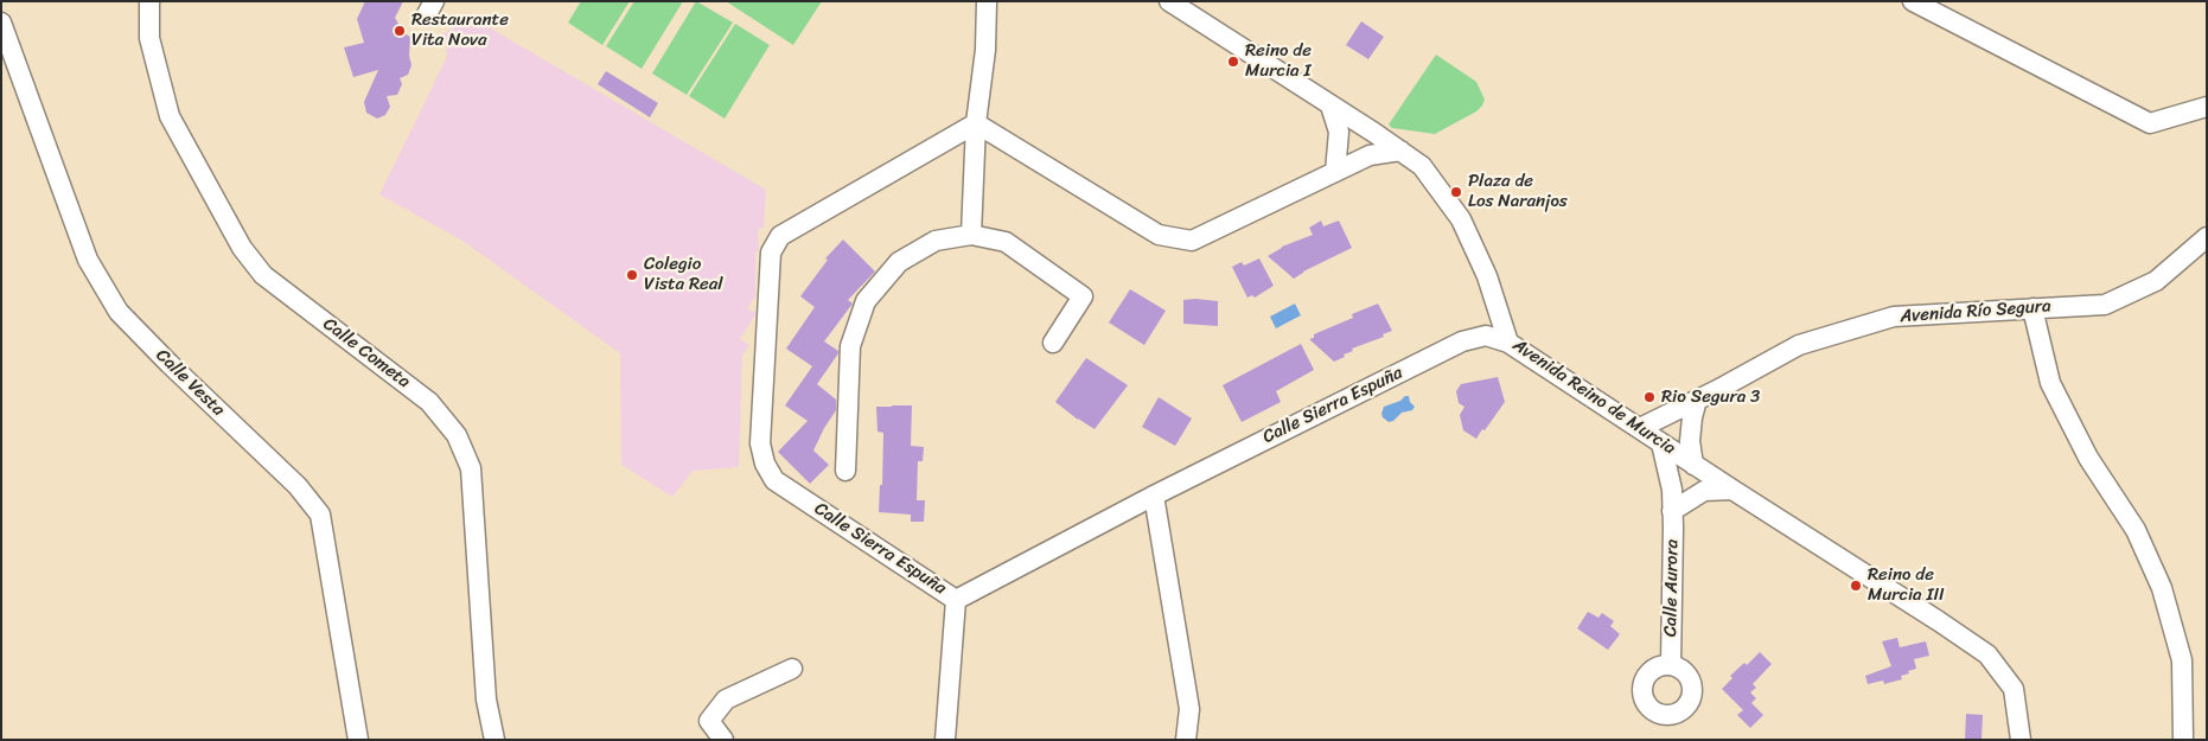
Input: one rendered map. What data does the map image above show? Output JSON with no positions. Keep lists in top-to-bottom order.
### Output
{
  "streets": {
    "street": [
      "Avenida Río Segura",
      "Calle Cometa",
      "Calle Vesta",
      "Avenida Reino de Murcia",
      "Calle Sierra Espuña",
      "Calle Aurora"
    ]
  },
  "crossings": [
    ["Avenida Río Segura", "Avenida Reino de Murcia"],
    ["Avenida Reino de Murcia", "Calle Sierra Espuña"],
    ["Avenida Reino de Murcia", "Calle Aurora"]
  ],
  "places": [
    "Restaurante Vita Nova",
    "Reino de Murcia I",
    "Plaza de Los Naranjos",
    "Colegio Vista Real",
    "Rio Segura 3",
    "Reino de Murcia III"
  ]
}
